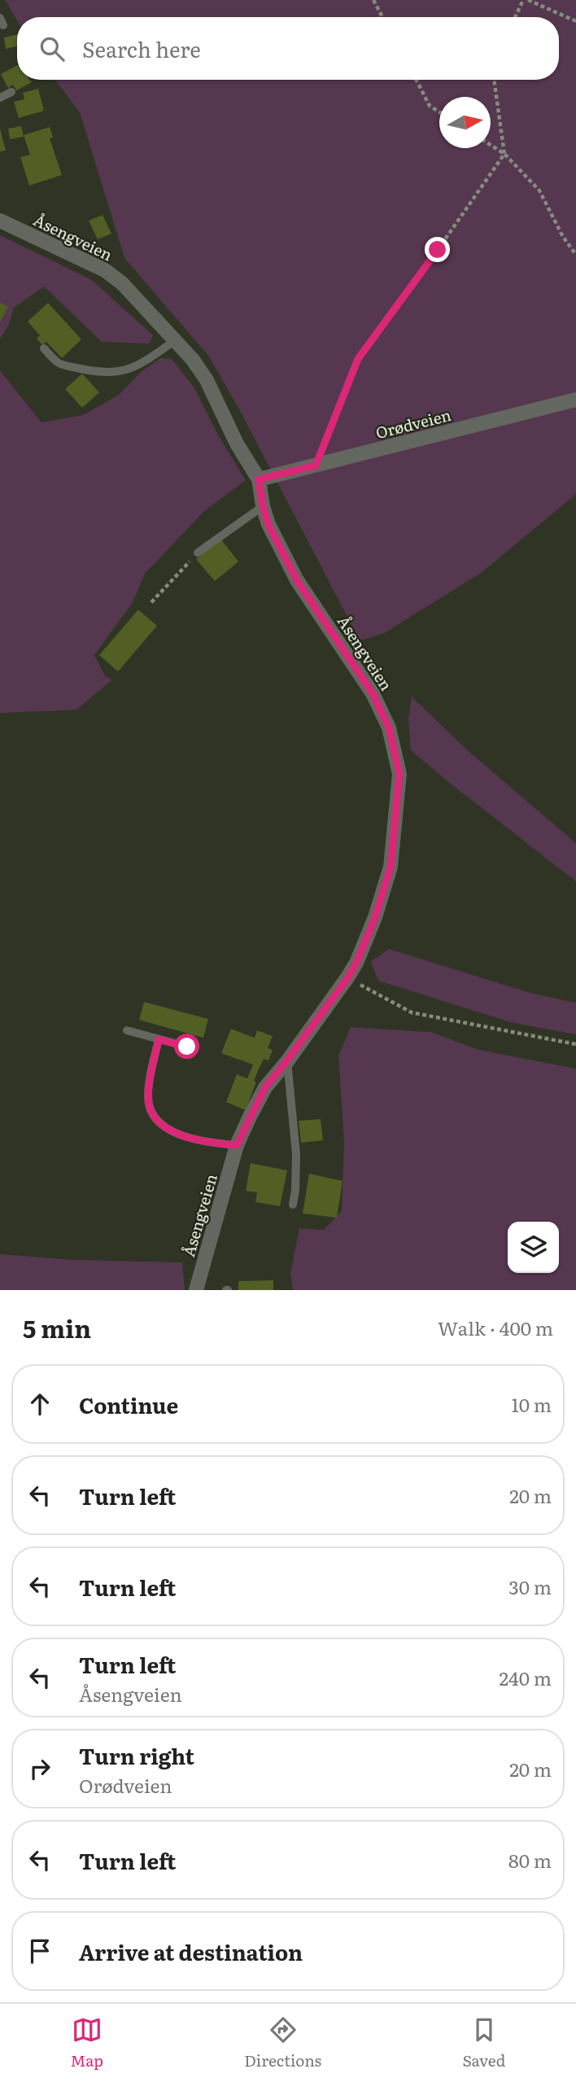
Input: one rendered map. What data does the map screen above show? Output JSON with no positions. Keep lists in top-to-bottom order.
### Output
{
  "streets": {
    "street": ["Åsengveien", "Orødveien"]
  },
  "crossings": [
    ["Åsengveien", "Orødveien"]
  ],
  "north": "right",
  "page": {
    "search": "Search here",
    "heading": ["5 min", "Walk · 400 m"],
    "list": [
      ["Continue", "10 m"],
      ["Turn left", "20 m"],
      ["Turn left", "30 m"],
      ["Turn left", "Åsengveien", "240 m"],
      ["Turn right", "Orødveien", "20 m"],
      ["Turn left", "80 m"],
      "Arrive at destination"
    ],
    "nav": ["Map", "Directions", "Saved"]
  }
}
